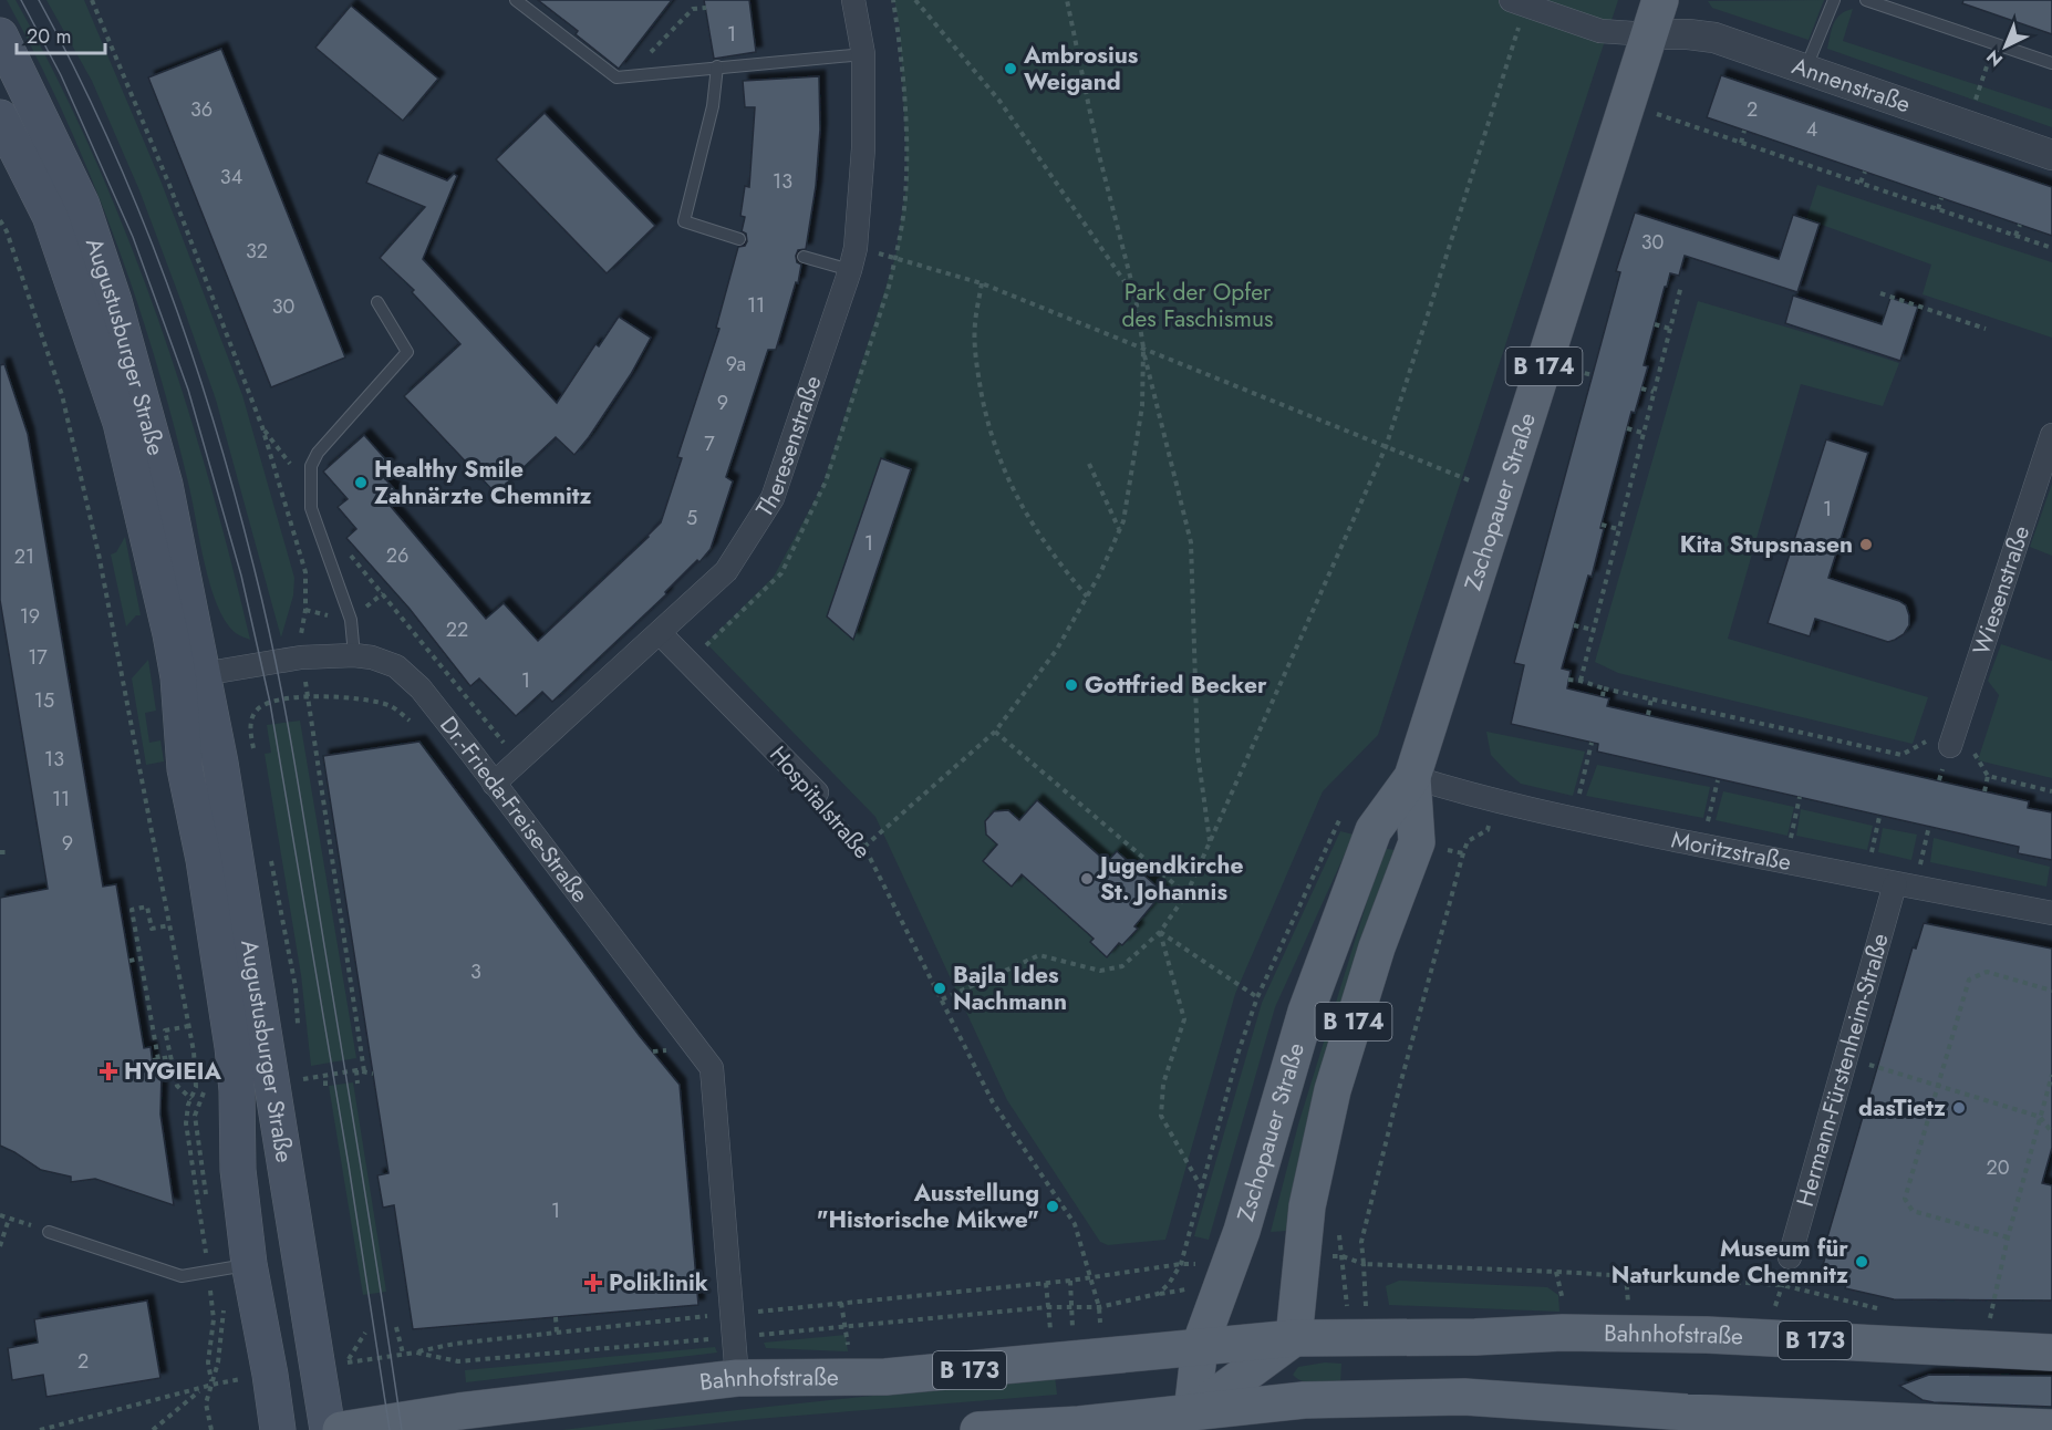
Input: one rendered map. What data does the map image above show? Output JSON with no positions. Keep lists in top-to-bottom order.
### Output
{
  "streets": {
    "main road": [
      "Augustusburger Straße",
      "B 174",
      "Zschopauer Straße",
      "Bahnhofstraße",
      "B 173"
    ],
    "street": [
      "Annenstraße",
      "Theresenstraße",
      "Wiesenstraße",
      "Hospitalstraße",
      "Dr.-Frieda-Freise-Straße",
      "Moritzstraße",
      "Hermann-Fürstenheim-Straße"
    ]
  },
  "crossings": [
    ["Annenstraße", "Zschopauer Straße"],
    ["Theresenstraße", "Hospitalstraße"],
    ["Theresenstraße", "Dr.-Frieda-Freise-Straße"],
    ["Zschopauer Straße", "Moritzstraße"],
    ["Zschopauer Straße", "Bahnhofstraße"],
    ["Dr.-Frieda-Freise-Straße", "Bahnhofstraße"],
    ["Moritzstraße", "Hermann-Fürstenheim-Straße"]
  ],
  "parks": ["Park der Opfer des Faschismus"],
  "places": {
    "other": [
      "Ambrosius Weigand",
      "Healthy Smile Zahnärzte Chemnitz",
      "Kita Stupsnasen",
      "Gottfried Becker",
      "Jugendkirche St. Johannis",
      "Bajla Ides Nachmann",
      "dasTietz",
      "Ausstellung \"Historische Mikwe\"",
      "Museum für Naturkunde Chemnitz"
    ],
    "health": ["HYGIEIA", "Poliklinik"]
  },
  "house_numbers": [
    "1",
    "36",
    "2",
    "4",
    "34",
    "13",
    "30",
    "32",
    "11",
    "30",
    "9a",
    "9",
    "7",
    "1",
    "5",
    "1",
    "26",
    "21",
    "19",
    "22",
    "17",
    "1",
    "15",
    "13",
    "11",
    "9",
    "3",
    "20",
    "1",
    "2"
  ],
  "scale_bar": "20 m",
  "north": "bottom left"
}
